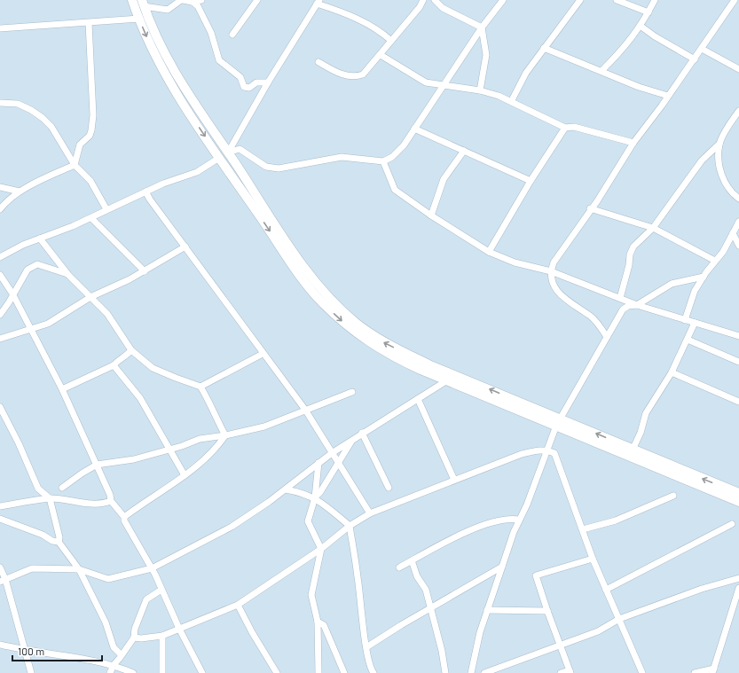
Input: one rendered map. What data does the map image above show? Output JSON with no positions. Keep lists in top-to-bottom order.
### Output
{
  "scale_bar": "100 m"
}
